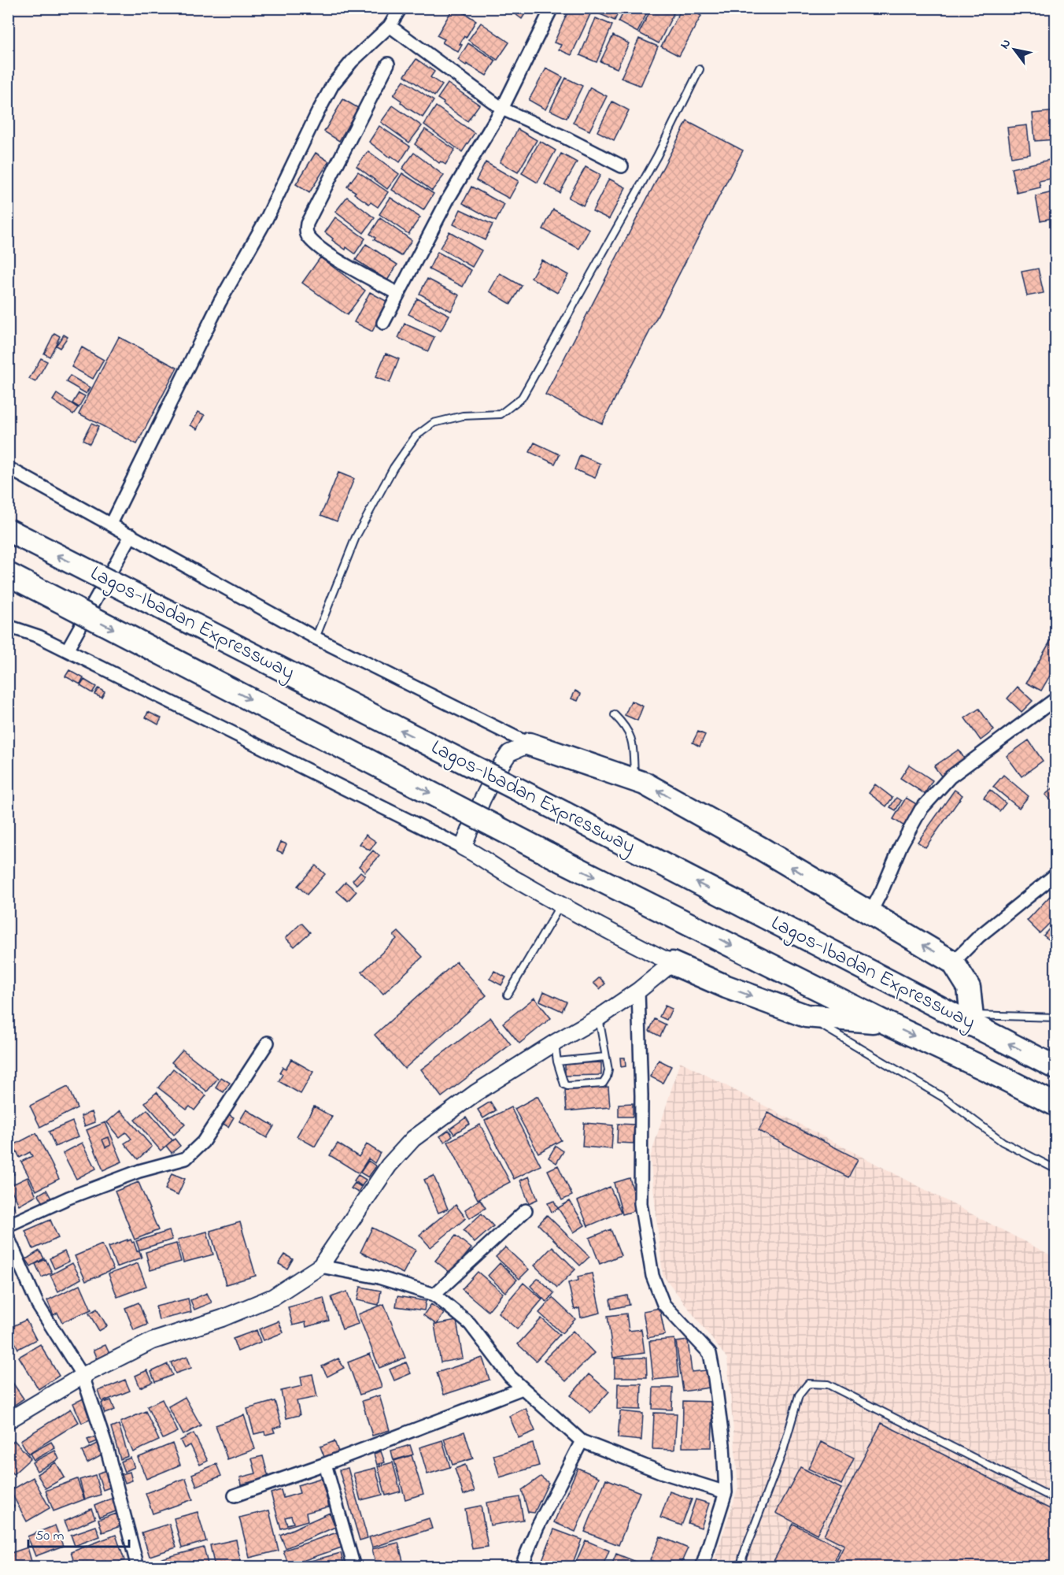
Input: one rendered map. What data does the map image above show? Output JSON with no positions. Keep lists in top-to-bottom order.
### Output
{
  "streets": {
    "highway": ["Lagos-Ibadan Expressway"]
  },
  "scale_bar": "50 m",
  "north": "top left"
}
